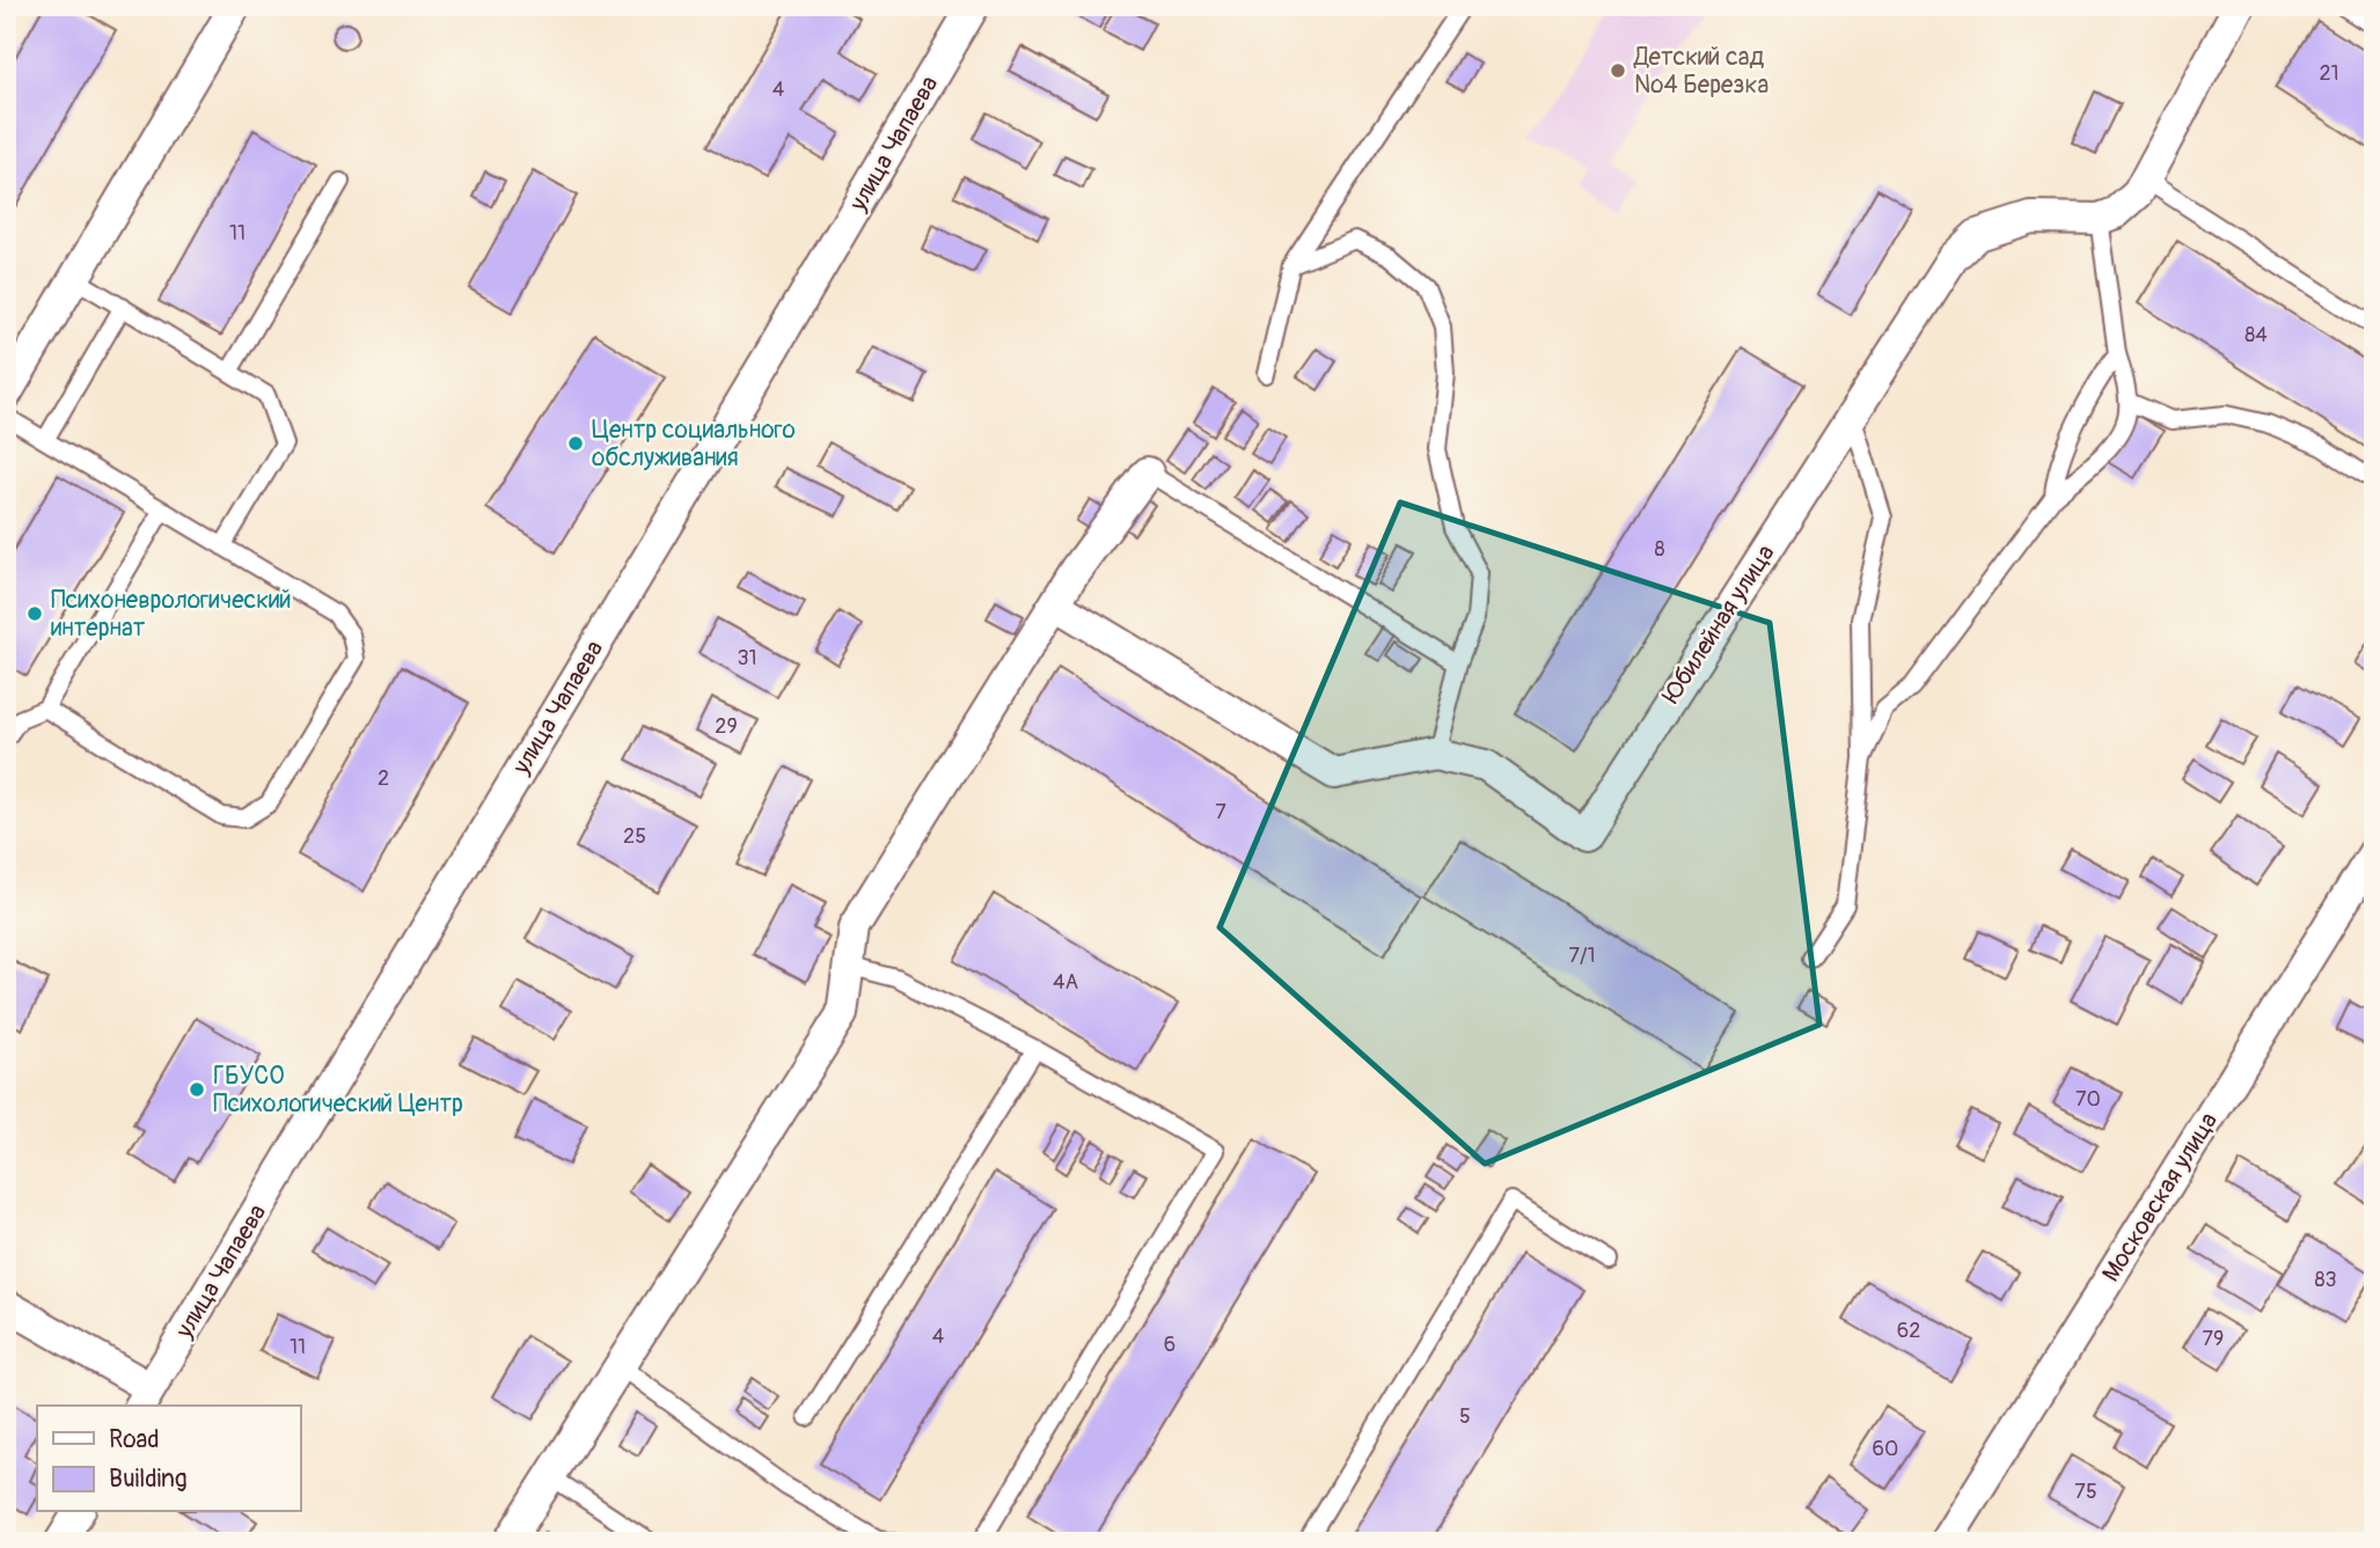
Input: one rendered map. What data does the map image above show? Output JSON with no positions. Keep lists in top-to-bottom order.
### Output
{
  "streets": {
    "street": ["улица Чапаева", "Юбилейная улица", "Московская улица"]
  },
  "places": [
    "Детский сад №4 Березка",
    "Центр социального обслуживания",
    "Психоневрологический интернат",
    "ГБУСО Психологический Центр"
  ],
  "house_numbers": [
    "21",
    "4",
    "11",
    "84",
    "8",
    "31",
    "29",
    "2",
    "7",
    "25",
    "7/1",
    "4А",
    "70",
    "83",
    "62",
    "4",
    "79",
    "6",
    "11",
    "5",
    "60",
    "75"
  ],
  "legend": ["Road", "Building"]
}
